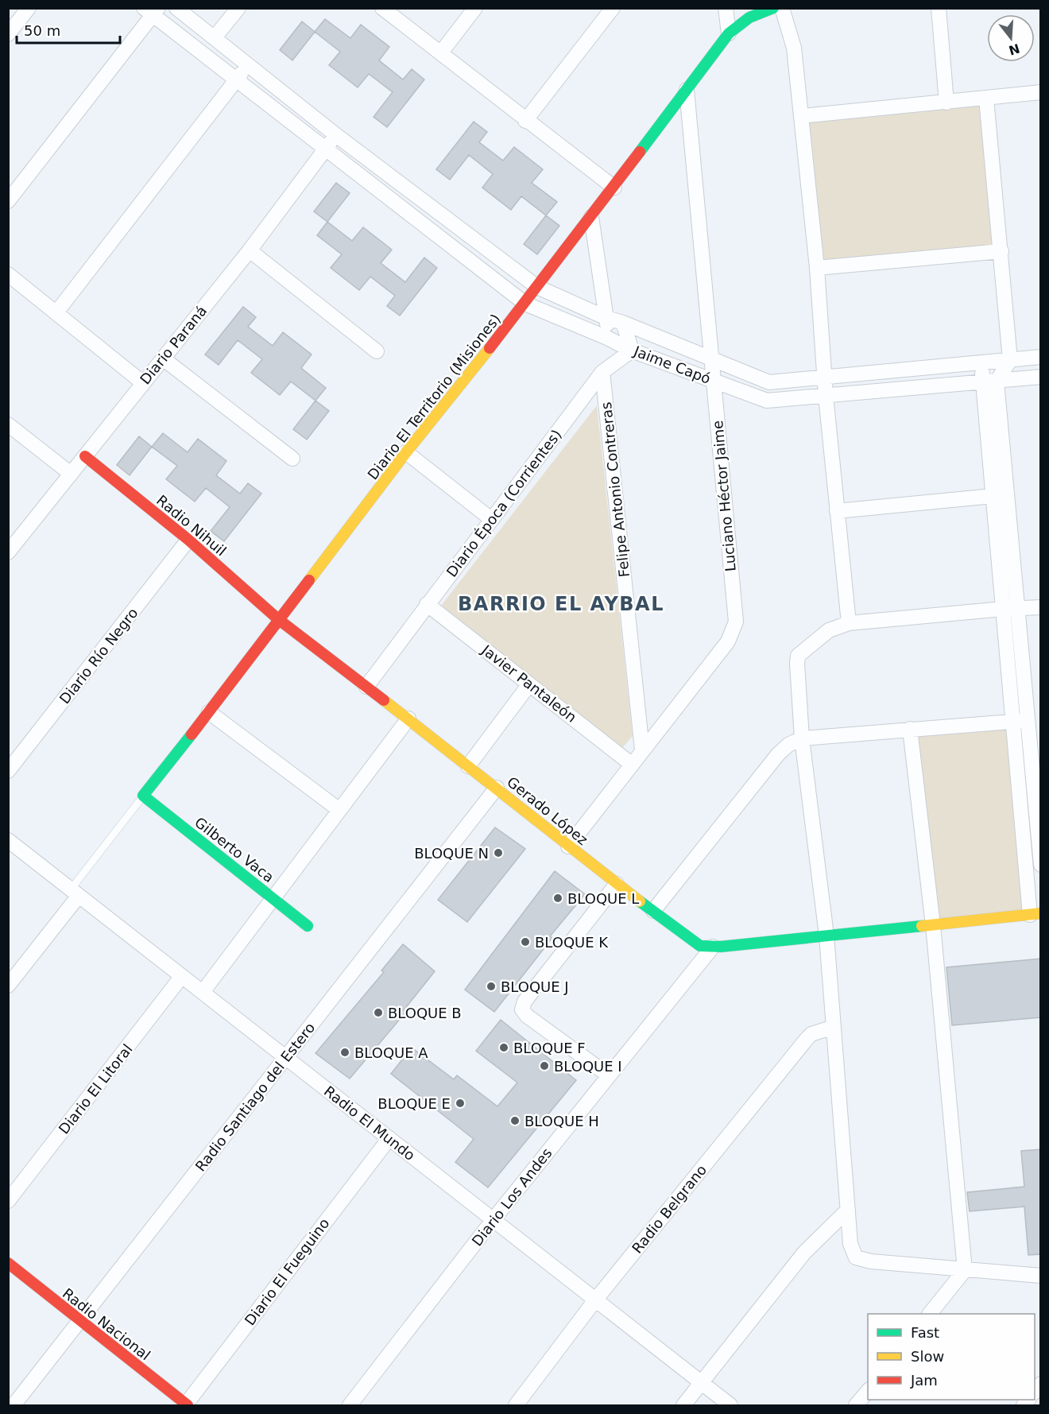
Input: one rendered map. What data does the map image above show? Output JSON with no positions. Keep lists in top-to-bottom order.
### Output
{
  "streets": {
    "street": [
      "Diario Paraná",
      "Jaime Capó",
      "Diario El Territorio (Misiones)",
      "Felipe Antonio Contreras",
      "Luciano Héctor Jaime",
      "Diario Época (Corrientes)",
      "Radio Nihuil",
      "Diario Río Negro",
      "Javier Pantaleón",
      "Gerado López",
      "Gilberto Vaca",
      "Diario El Litoral",
      "Radio Santiago del Estero",
      "Radio El Mundo",
      "Diario Los Andes",
      "Radio Belgrano",
      "Diario El Fueguino",
      "Radio Nacional"
    ]
  },
  "crossings": [
    ["Diario Paraná", "Jaime Capó"],
    ["Diario Paraná", "Radio Nihuil"],
    ["Jaime Capó", "Diario El Territorio (Misiones)"],
    ["Jaime Capó", "Luciano Héctor Jaime"],
    ["Jaime Capó", "Diario Época (Corrientes)"],
    ["Diario El Territorio (Misiones)", "Luciano Héctor Jaime"],
    ["Diario El Territorio (Misiones)", "Radio Nihuil"],
    ["Diario El Territorio (Misiones)", "Gerado López"],
    ["Diario El Territorio (Misiones)", "Gilberto Vaca"],
    ["Felipe Antonio Contreras", "Luciano Héctor Jaime"],
    ["Felipe Antonio Contreras", "Diario Época (Corrientes)"],
    ["Luciano Héctor Jaime", "Javier Pantaleón"],
    ["Luciano Héctor Jaime", "Gerado López"],
    ["Diario Época (Corrientes)", "Javier Pantaleón"],
    ["Diario Época (Corrientes)", "Gerado López"],
    ["Radio Nihuil", "Diario Río Negro"],
    ["Radio Nihuil", "Gerado López"],
    ["Gerado López", "Radio Santiago del Estero"],
    ["Gerado López", "Diario Los Andes"],
    ["Diario El Litoral", "Radio El Mundo"],
    ["Radio Santiago del Estero", "Radio El Mundo"],
    ["Radio Santiago del Estero", "Radio Nacional"],
    ["Radio El Mundo", "Diario Los Andes"],
    ["Radio El Mundo", "Radio Belgrano"],
    ["Radio El Mundo", "Diario El Fueguino"],
    ["Diario El Fueguino", "Radio Nacional"]
  ],
  "districts": ["BARRIO EL AYBAL"],
  "places": [
    "BLOQUE N",
    "BLOQUE L",
    "BLOQUE K",
    "BLOQUE J",
    "BLOQUE B",
    "BLOQUE F",
    "BLOQUE A",
    "BLOQUE I",
    "BLOQUE E",
    "BLOQUE H"
  ],
  "legend": ["Fast", "Slow", "Jam"],
  "scale_bar": "50 m",
  "north": "bottom"
}
